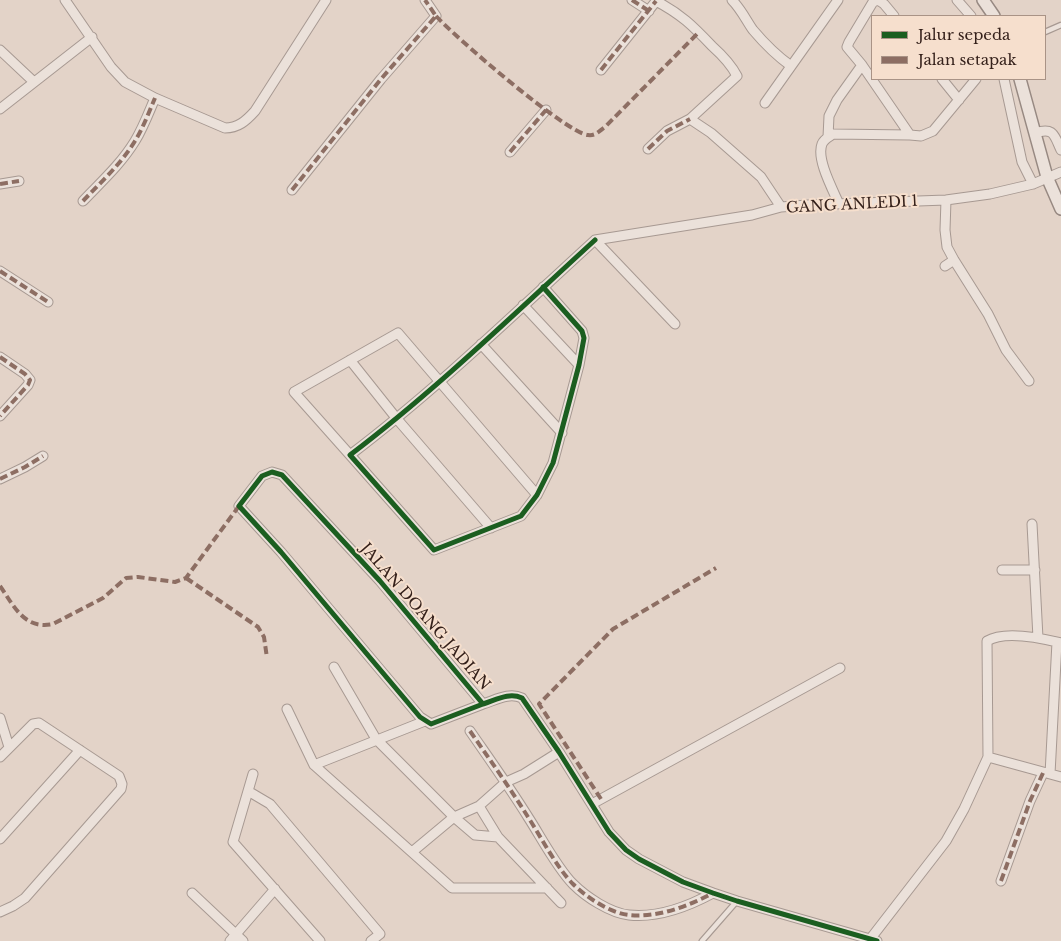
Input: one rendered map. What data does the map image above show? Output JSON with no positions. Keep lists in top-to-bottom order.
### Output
{
  "streets": {
    "street": ["GANG ANLEDI 1", "JALAN DOANG JADIAN"]
  },
  "legend": ["Jalur sepeda", "Jalan setapak"]
}
